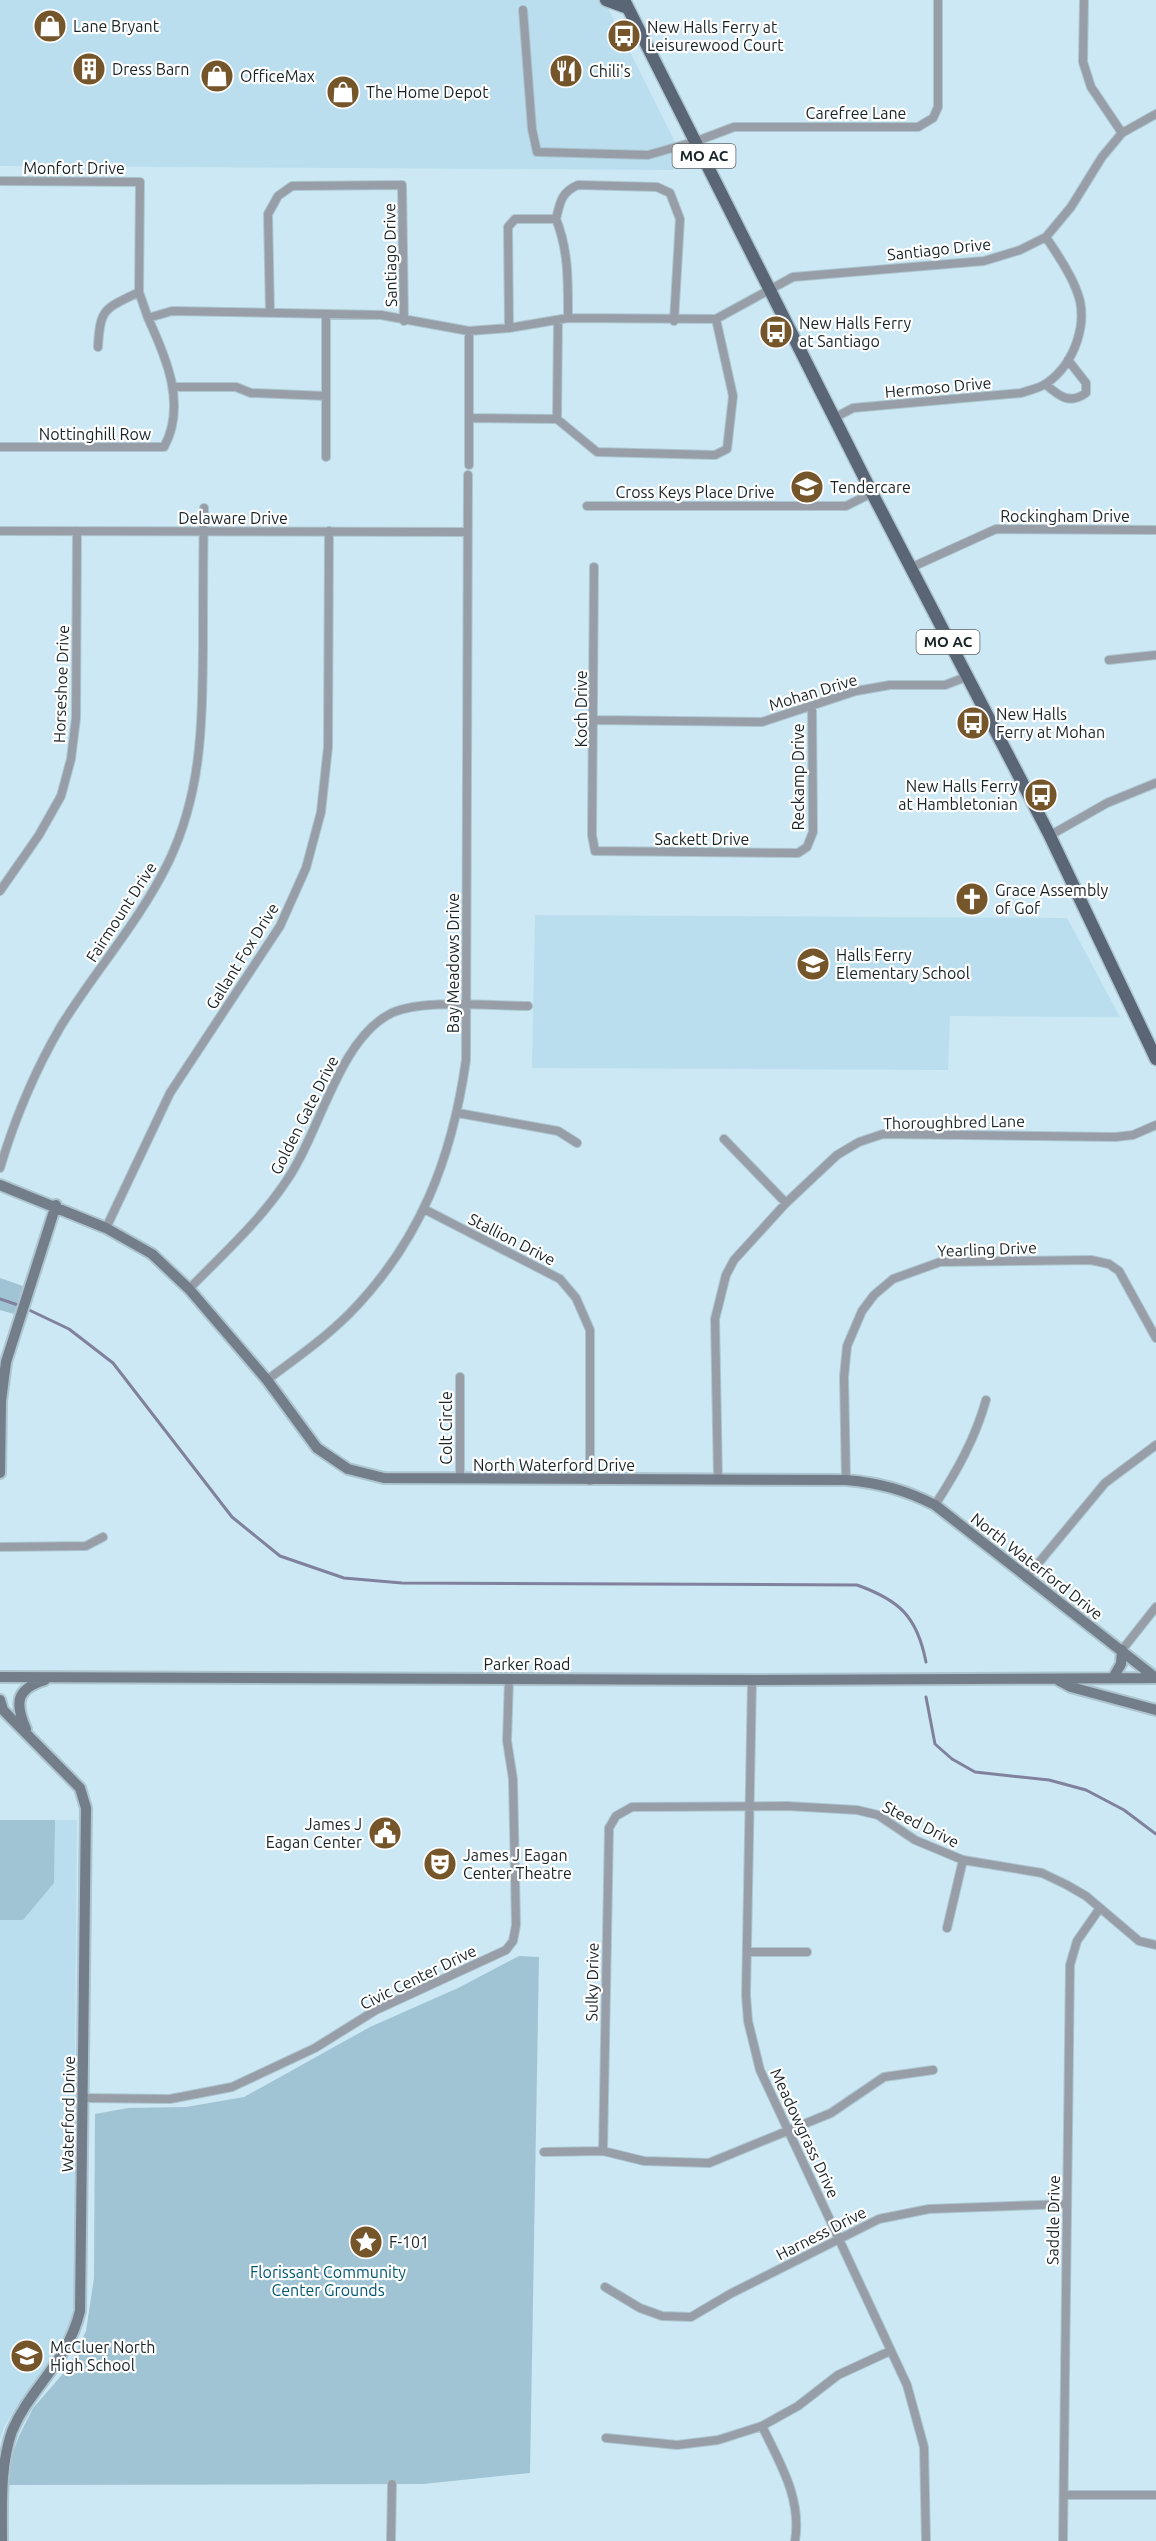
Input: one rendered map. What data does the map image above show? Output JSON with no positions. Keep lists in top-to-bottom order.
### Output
{
  "streets": {
    "main road": ["MO AC"],
    "street": [
      "Carefree Lane",
      "Monfort Drive",
      "Santiago Drive",
      "Hermoso Drive",
      "Nottinghill Row",
      "Cross Keys Place Drive",
      "Rockingham Drive",
      "Delaware Drive",
      "Horseshoe Drive",
      "Mohan Drive",
      "Koch Drive",
      "Reckamp Drive",
      "Sackett Drive",
      "Fairmount Drive",
      "Gallant Fox Drive",
      "Bay Meadows Drive",
      "Golden Gate Drive",
      "Thoroughbred Lane",
      "Stallion Drive",
      "Yearling Drive",
      "Colt Circle",
      "North Waterford Drive",
      "Parker Road",
      "Steed Drive",
      "Civic Center Drive",
      "Sulky Drive",
      "Waterford Drive",
      "Meadowgrass Drive",
      "Saddle Drive",
      "Harness Drive"
    ]
  },
  "crossings": [
    ["Carefree Lane", "MO AC"],
    ["MO AC", "Santiago Drive"],
    ["MO AC", "Hermoso Drive"],
    ["MO AC", "Cross Keys Place Drive"],
    ["MO AC", "Rockingham Drive"],
    ["MO AC", "Mohan Drive"],
    ["Santiago Drive", "Hermoso Drive"],
    ["Santiago Drive", "Nottinghill Row"],
    ["Delaware Drive", "Horseshoe Drive"],
    ["Delaware Drive", "Fairmount Drive"],
    ["Delaware Drive", "Gallant Fox Drive"],
    ["Delaware Drive", "Bay Meadows Drive"],
    ["Mohan Drive", "Koch Drive"],
    ["Mohan Drive", "Reckamp Drive"],
    ["Koch Drive", "Sackett Drive"],
    ["Reckamp Drive", "Sackett Drive"],
    ["Gallant Fox Drive", "North Waterford Drive"],
    ["Bay Meadows Drive", "Golden Gate Drive"],
    ["Bay Meadows Drive", "Stallion Drive"],
    ["Bay Meadows Drive", "North Waterford Drive"],
    ["Golden Gate Drive", "North Waterford Drive"],
    ["Thoroughbred Lane", "North Waterford Drive"],
    ["Stallion Drive", "North Waterford Drive"],
    ["Yearling Drive", "North Waterford Drive"],
    ["Colt Circle", "North Waterford Drive"],
    ["North Waterford Drive", "Parker Road"],
    ["Parker Road", "Civic Center Drive"],
    ["Parker Road", "Meadowgrass Drive"],
    ["Steed Drive", "Sulky Drive"],
    ["Steed Drive", "Meadowgrass Drive"],
    ["Steed Drive", "Saddle Drive"],
    ["Civic Center Drive", "Waterford Drive"],
    ["Meadowgrass Drive", "Harness Drive"],
    ["Saddle Drive", "Harness Drive"]
  ],
  "parks": ["Florissant Community Center Grounds"],
  "places": {
    "shop": ["Lane Bryant", "OfficeMax", "The Home Depot"],
    "bus stop": [
      "New Halls Ferry at Leisurewood Court",
      "New Halls Ferry at Santiago",
      "New Halls Ferry at Mohan",
      "New Halls Ferry at Hambletonian"
    ],
    "building": ["Dress Barn"],
    "restaurant": ["Chili's"],
    "school or university": ["Tendercare", "Halls Ferry Elementary School", "McCluer North High School"],
    "church": ["Grace Assembly of Gof"],
    "public building": ["James J Eagan Center"],
    "theatre": ["James J Eagan Center Theatre"],
    "place": ["F-101"]
  }
}
